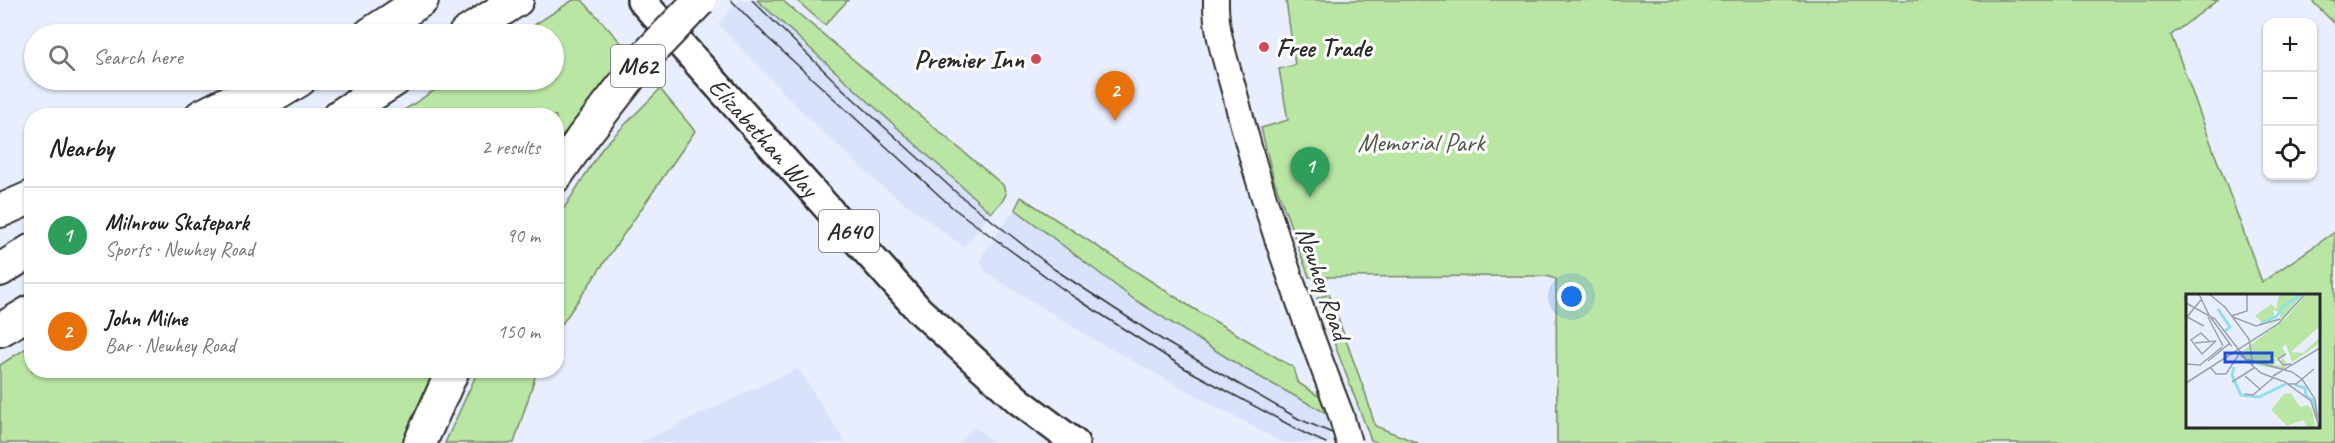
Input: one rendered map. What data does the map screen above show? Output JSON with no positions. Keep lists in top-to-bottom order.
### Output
{
  "streets": {
    "highway": ["M62"],
    "main road": ["Elizabethan Way", "A640"],
    "street": ["Newhey Road"]
  },
  "parks": ["Memorial Park"],
  "places": ["Free Trade", "Premier Inn"],
  "page": {
    "map_buttons": ["+", "−"],
    "search": "Search here",
    "pins": ["2", "1"],
    "heading": ["Nearby", "2 results"],
    "list": [
      {
        "mark": "1",
        "name": "Milnrow Skatepark",
        "note": "Sports · Newhey Road",
        "value": "90 m"
      },
      {
        "mark": "2",
        "name": "John Milne",
        "note": "Bar · Newhey Road",
        "value": "150 m"
      }
    ]
  }
}
